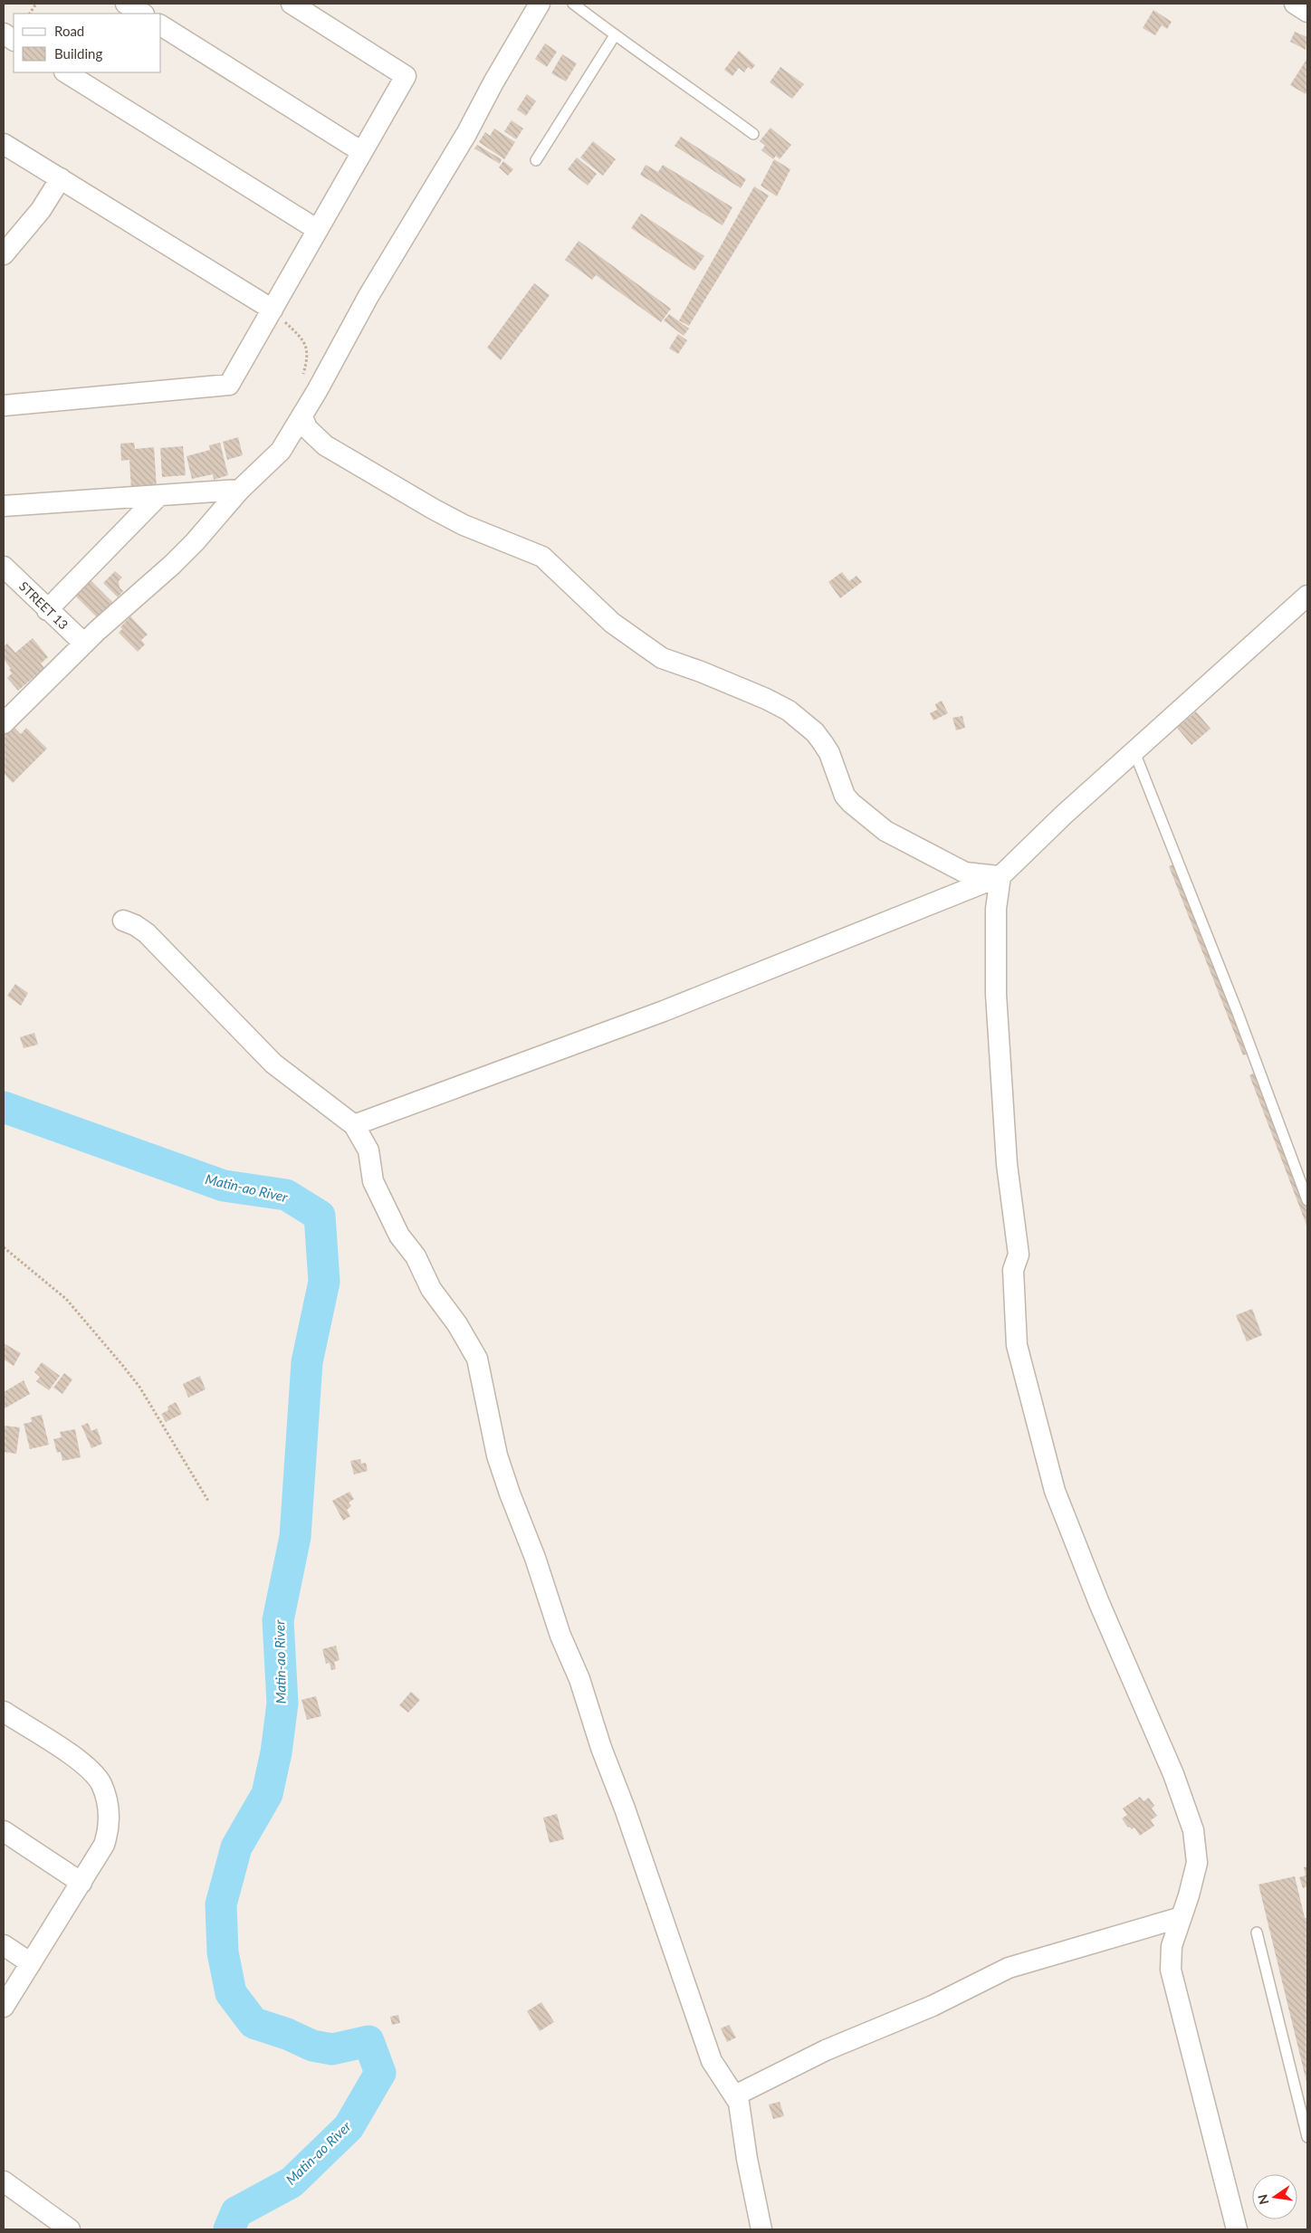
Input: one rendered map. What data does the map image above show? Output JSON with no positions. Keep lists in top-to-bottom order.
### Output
{
  "streets": {
    "street": ["STREET 13"]
  },
  "water": ["Matin-ao River"],
  "legend": ["Road", "Building"],
  "north": "left"
}
